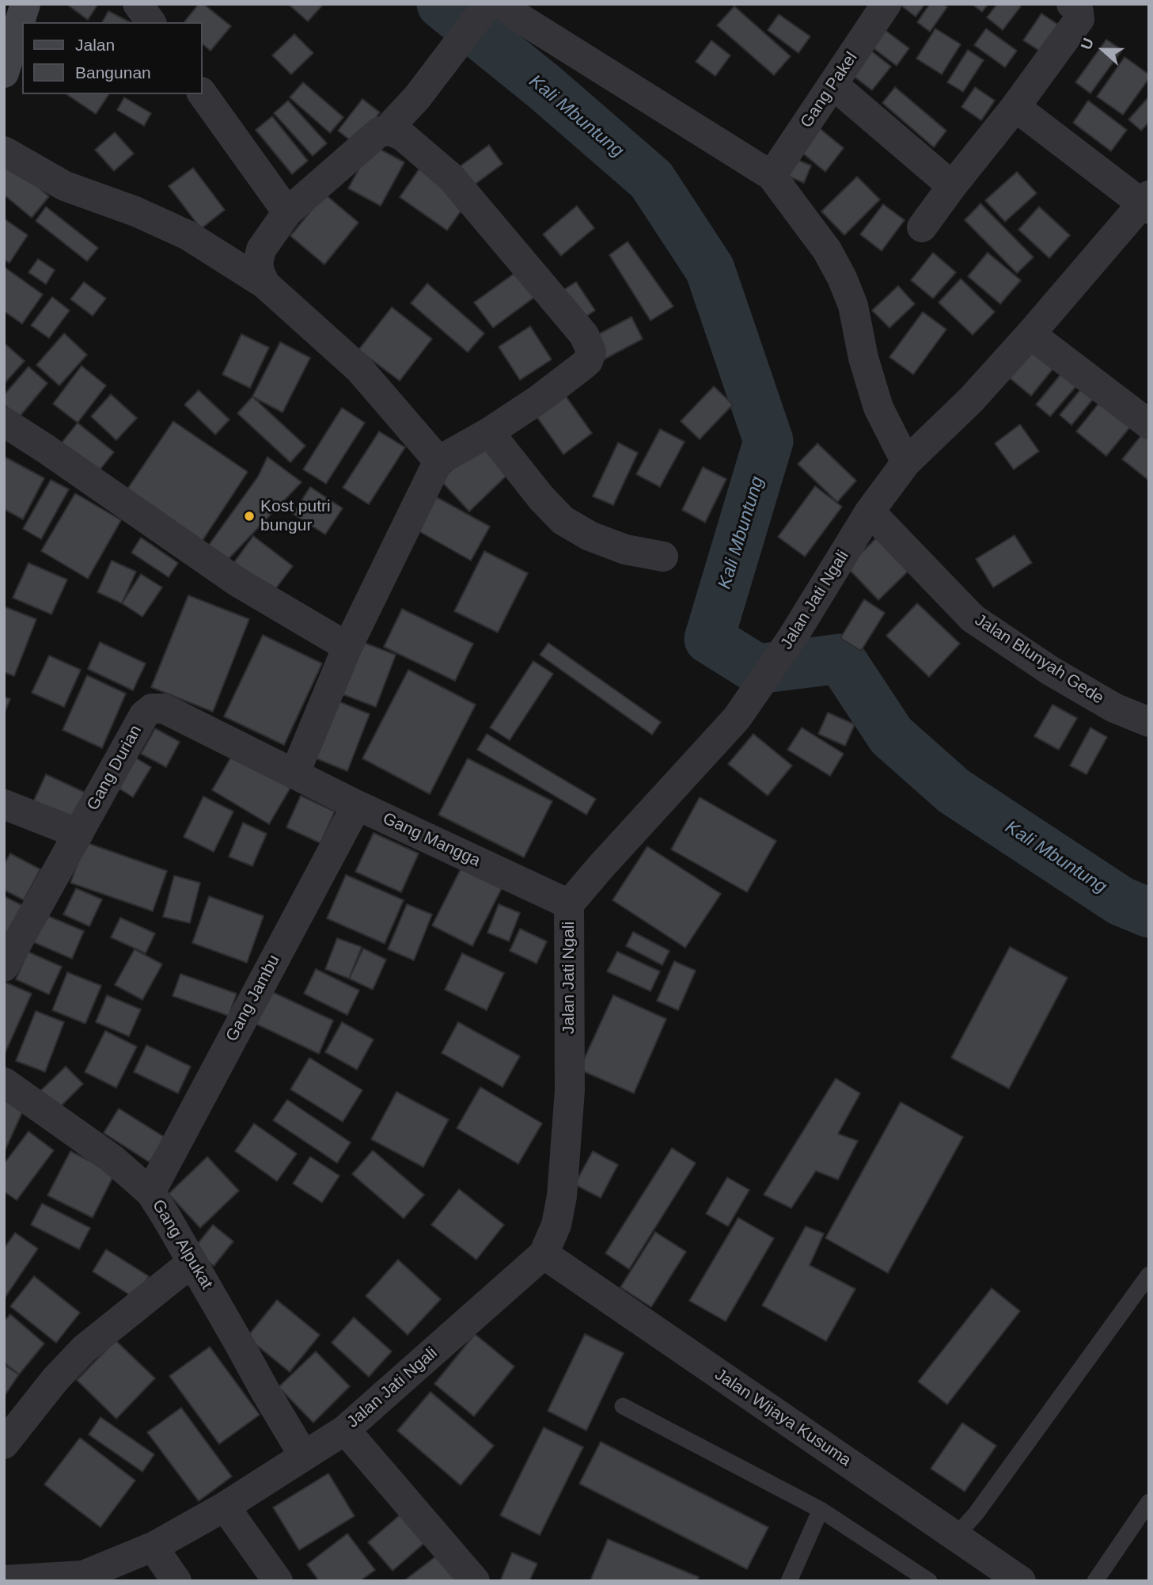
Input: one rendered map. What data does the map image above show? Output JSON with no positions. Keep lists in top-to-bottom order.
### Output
{
  "streets": {
    "street": [
      "Gang Pakel",
      "Jalan Jati Ngali",
      "Jalan Blunyah Gede",
      "Gang Durian",
      "Gang Mangga",
      "Gang Jambu",
      "Gang Alpukat",
      "Jalan Wijaya Kusuma"
    ]
  },
  "crossings": [
    ["Jalan Jati Ngali", "Jalan Blunyah Gede"],
    ["Jalan Jati Ngali", "Gang Mangga"],
    ["Jalan Jati Ngali", "Gang Alpukat"],
    ["Jalan Jati Ngali", "Jalan Wijaya Kusuma"],
    ["Gang Durian", "Gang Mangga"],
    ["Gang Mangga", "Gang Jambu"],
    ["Gang Jambu", "Gang Alpukat"]
  ],
  "water": ["Kali Mbuntung"],
  "places": ["Kost putri bungur"],
  "legend": ["Jalan", "Bangunan"],
  "north": "left"
}
